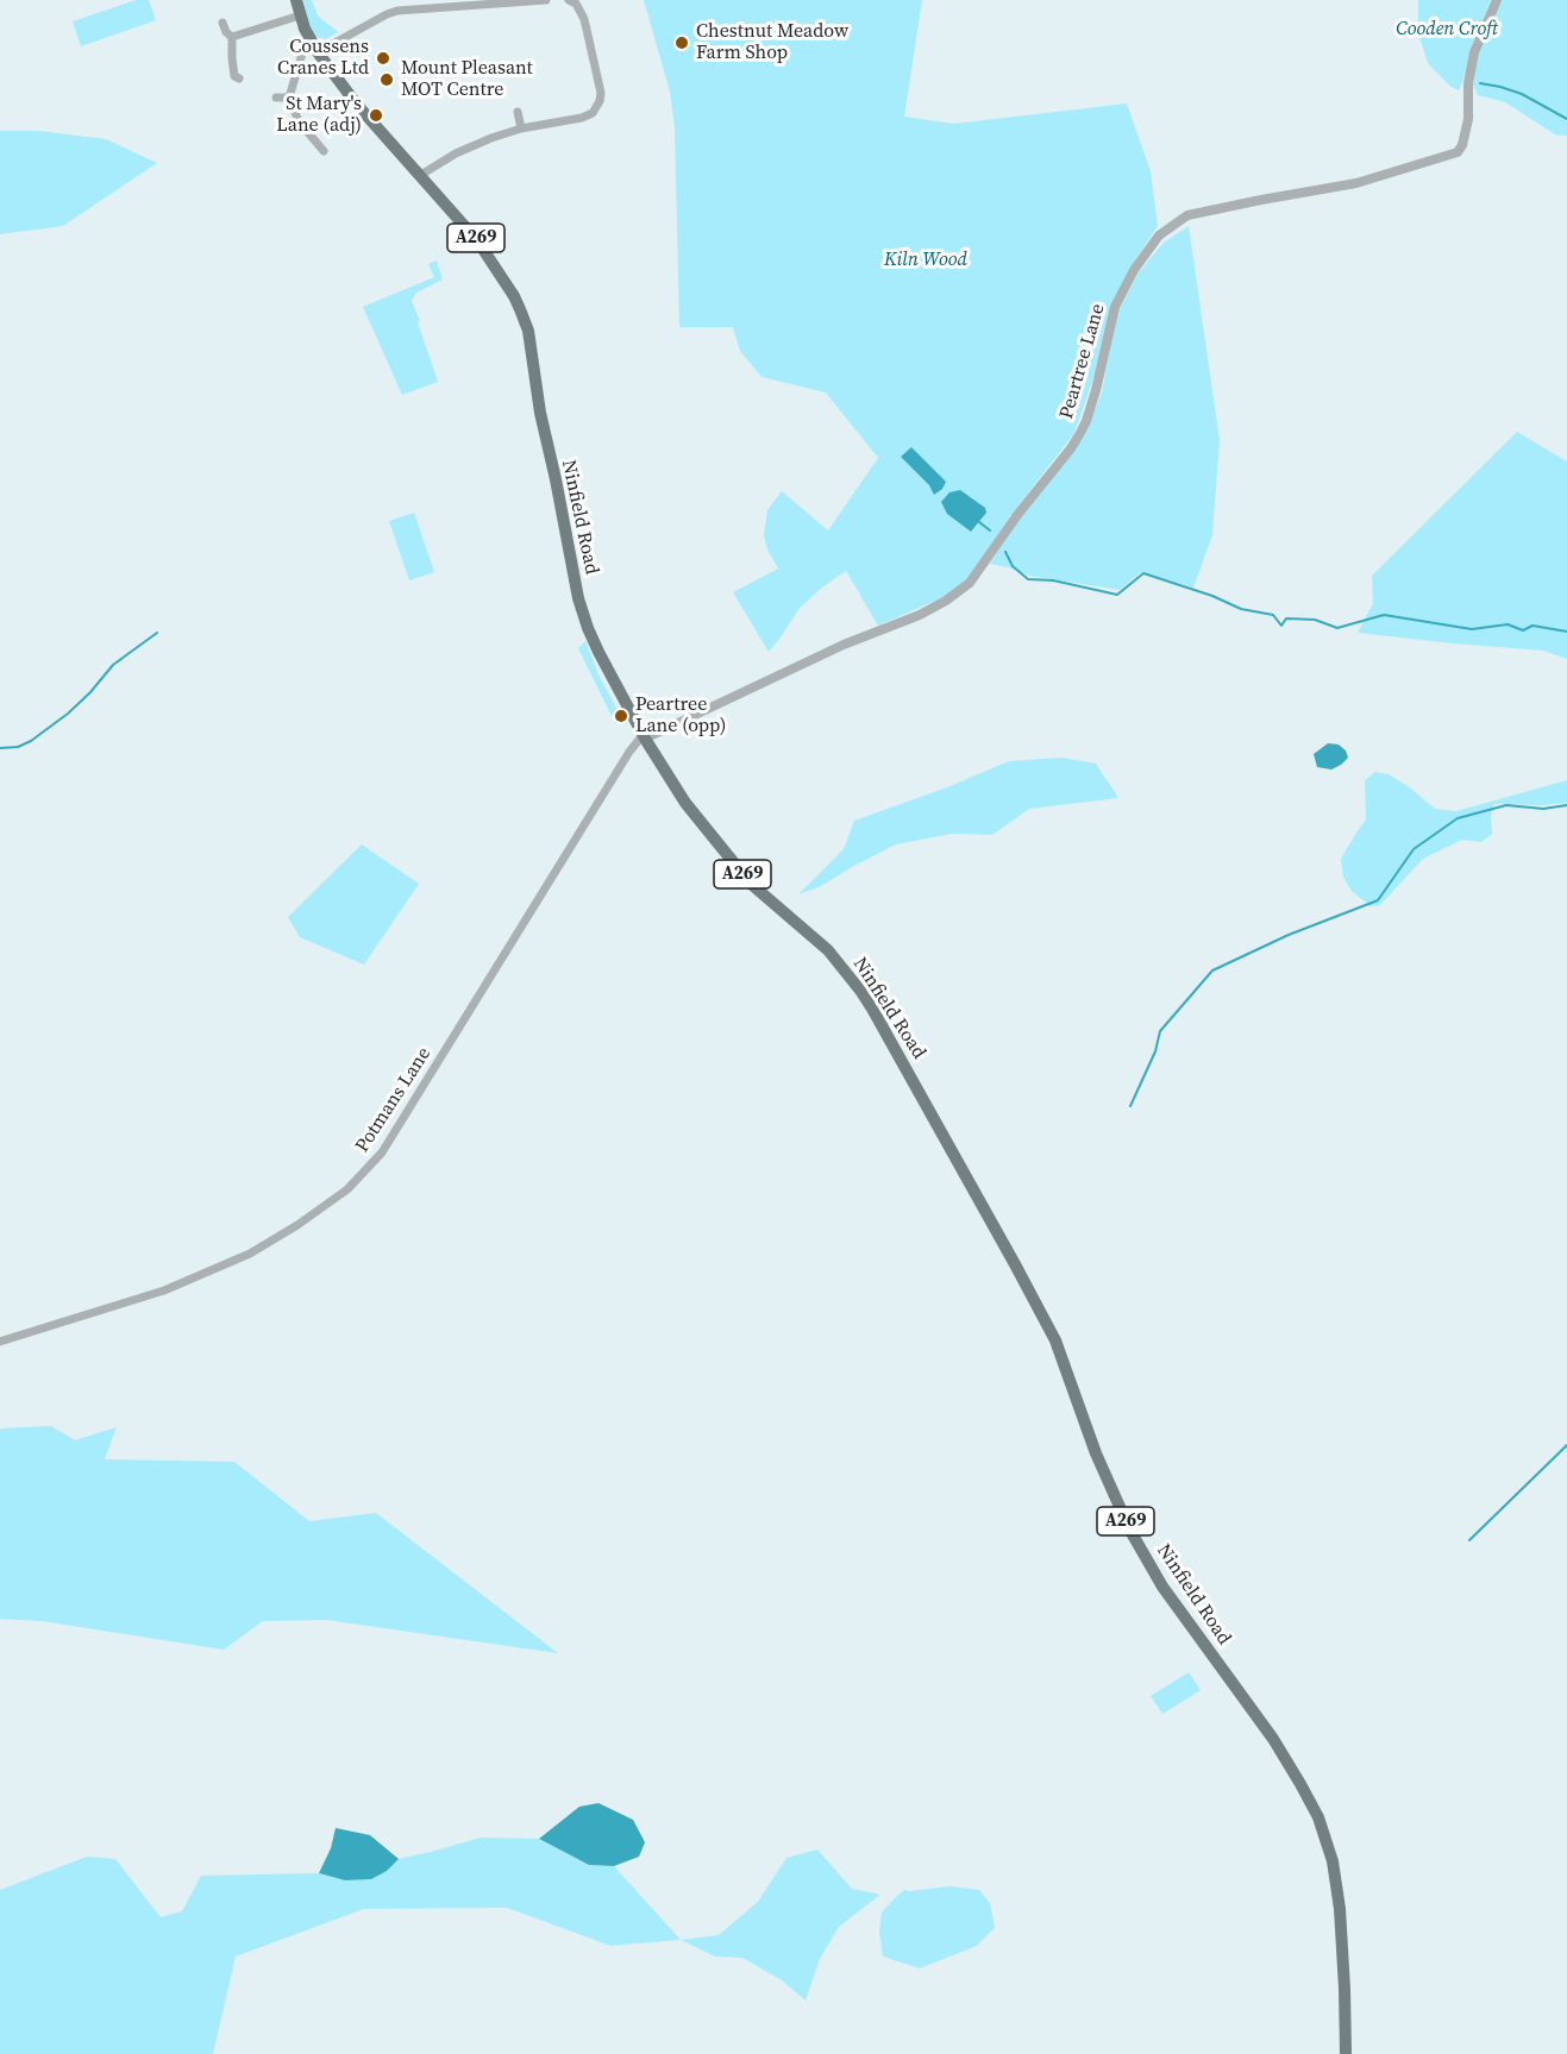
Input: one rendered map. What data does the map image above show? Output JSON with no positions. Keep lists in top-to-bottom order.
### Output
{
  "streets": {
    "main road": ["A269", "Ninfield Road"],
    "street": ["Peartree Lane", "Potmans Lane"]
  },
  "crossings": [
    ["Peartree Lane", "Ninfield Road"],
    ["Peartree Lane", "Potmans Lane"],
    ["Ninfield Road", "Potmans Lane"]
  ],
  "parks": ["Cooden Croft", "Kiln Wood"],
  "places": [
    "Chestnut Meadow Farm Shop",
    "Coussens Cranes Ltd",
    "Mount Pleasant MOT Centre",
    "St Mary's Lane (adj)",
    "Peartree Lane (opp)"
  ]
}
